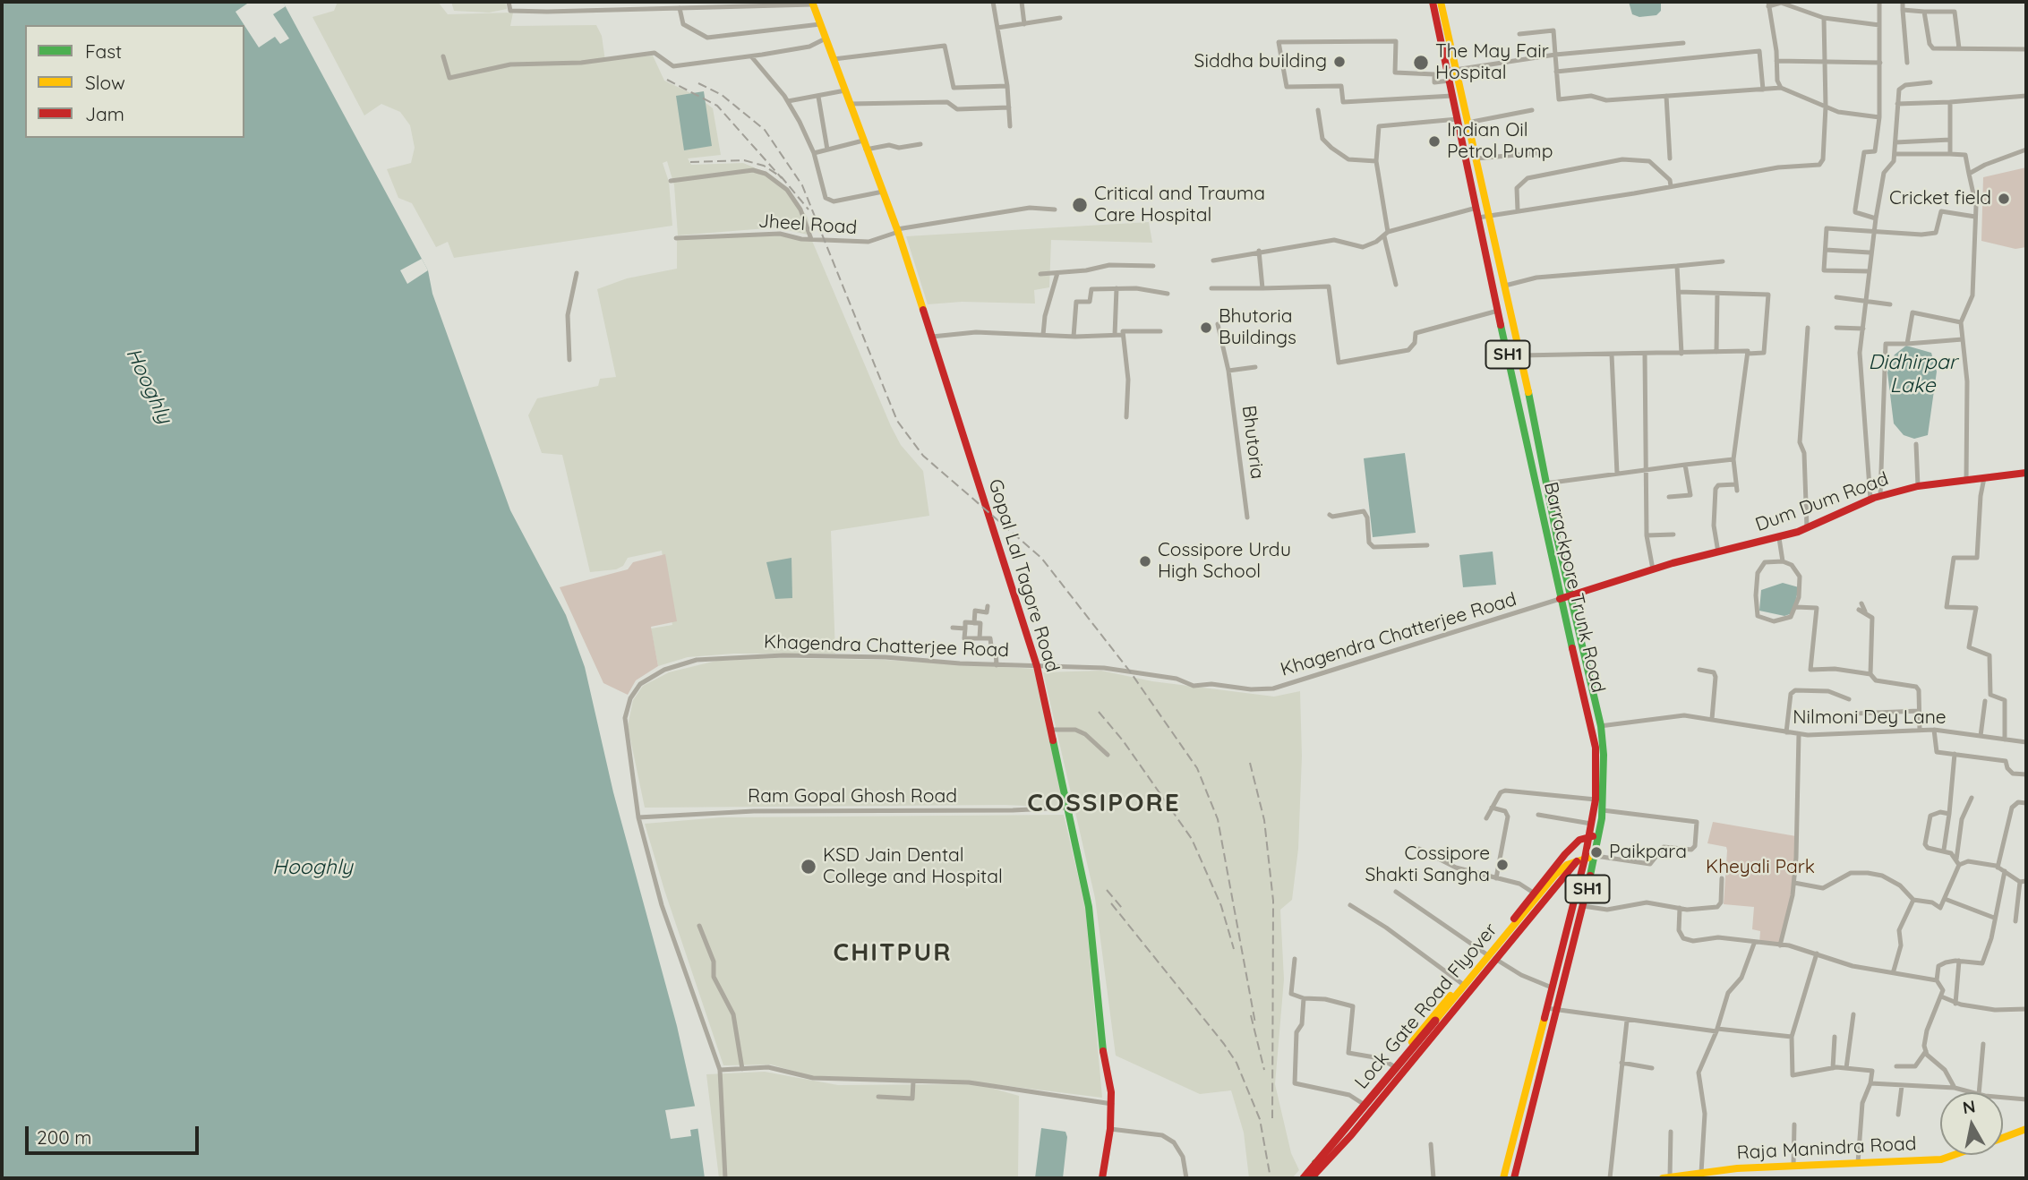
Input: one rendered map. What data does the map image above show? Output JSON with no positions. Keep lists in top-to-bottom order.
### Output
{
  "streets": {
    "main road": [
      "SH1",
      "Dum Dum Road",
      "Gopal Lal Tagore Road",
      "Barrackpore Trunk Road",
      "Lock Gate Road Flyover",
      "Raja Manindra Road"
    ],
    "street": [
      "Jheel Road",
      "Bhutoria",
      "Khagendra Chatterjee Road",
      "Nilmoni Dey Lane",
      "Ram Gopal Ghosh Road"
    ]
  },
  "crossings": [
    ["Jheel Road", "Gopal Lal Tagore Road"],
    ["Dum Dum Road", "Barrackpore Trunk Road"],
    ["Dum Dum Road", "Khagendra Chatterjee Road"],
    ["Gopal Lal Tagore Road", "Khagendra Chatterjee Road"],
    ["Gopal Lal Tagore Road", "Ram Gopal Ghosh Road"],
    ["Barrackpore Trunk Road", "Khagendra Chatterjee Road"],
    ["Barrackpore Trunk Road", "Nilmoni Dey Lane"],
    ["Barrackpore Trunk Road", "Lock Gate Road Flyover"],
    ["Khagendra Chatterjee Road", "Ram Gopal Ghosh Road"]
  ],
  "districts": ["COSSIPORE", "CHITPUR"],
  "water": ["Didhirpar Lake", "Hooghly"],
  "parks": ["Kheyali Park"],
  "places": [
    "Siddha building",
    "The May Fair Hospital",
    "Indian Oil Petrol Pump",
    "Cricket field",
    "Critical and Trauma Care Hospital",
    "Bhutoria Buildings",
    "Cossipore Urdu High School",
    "Paikpara",
    "Cossipore Shakti Sangha",
    "KSD Jain Dental College and Hospital"
  ],
  "legend": ["Fast", "Slow", "Jam"],
  "scale_bar": "200 m",
  "north": "top"
}
